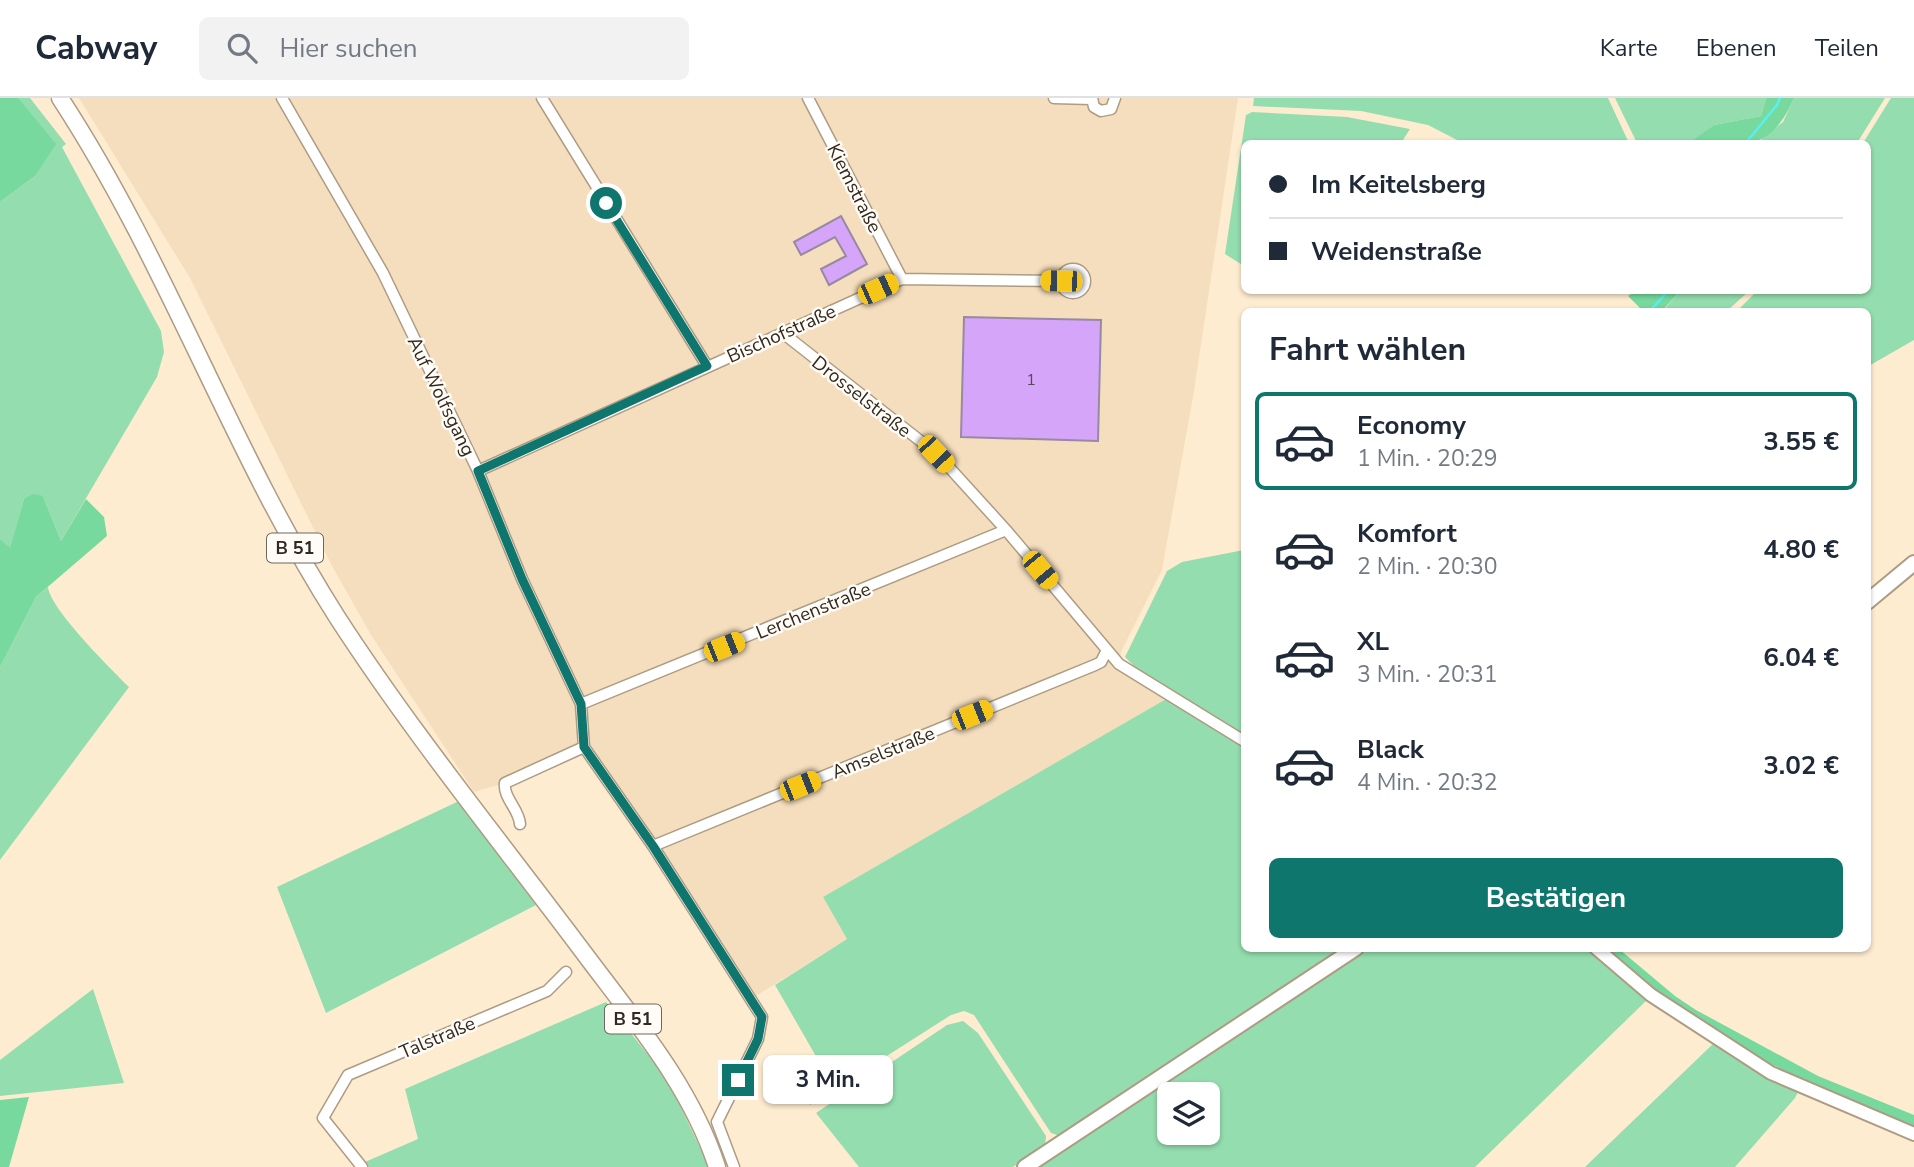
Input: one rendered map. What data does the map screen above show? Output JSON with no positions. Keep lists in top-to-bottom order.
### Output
{
  "streets": {
    "highway": ["B 51"],
    "street": [
      "Kiemstraße",
      "Bischofstraße",
      "Auf Wolfsgang",
      "Drosselstraße",
      "Lerchenstraße",
      "Amselstraße",
      "Talstraße"
    ]
  },
  "crossings": [
    ["Kiemstraße", "Bischofstraße"],
    ["Bischofstraße", "Auf Wolfsgang"],
    ["Bischofstraße", "Drosselstraße"],
    ["Auf Wolfsgang", "Lerchenstraße"],
    ["Drosselstraße", "Lerchenstraße"],
    ["Drosselstraße", "Amselstraße"]
  ],
  "house_numbers": ["1"],
  "page": {
    "header": "Cabway",
    "search": "Hier suchen",
    "nav": ["Karte", "Ebenen", "Teilen"],
    "banner": ["Im Keitelsberg", "Weidenstraße"],
    "heading": "Fahrt wählen",
    "list": [
      {
        "name": "Economy",
        "note": "1 Min. · 20:29",
        "value": "3.55 €"
      },
      {
        "name": "Komfort",
        "note": "2 Min. · 20:30",
        "value": "4.80 €"
      },
      {
        "name": "XL",
        "note": "3 Min. · 20:31",
        "value": "6.04 €"
      },
      {
        "name": "Black",
        "note": "4 Min. · 20:32",
        "value": "3.02 €"
      }
    ],
    "buttons": "Bestätigen",
    "bubble": "3 Min."
  }
}
